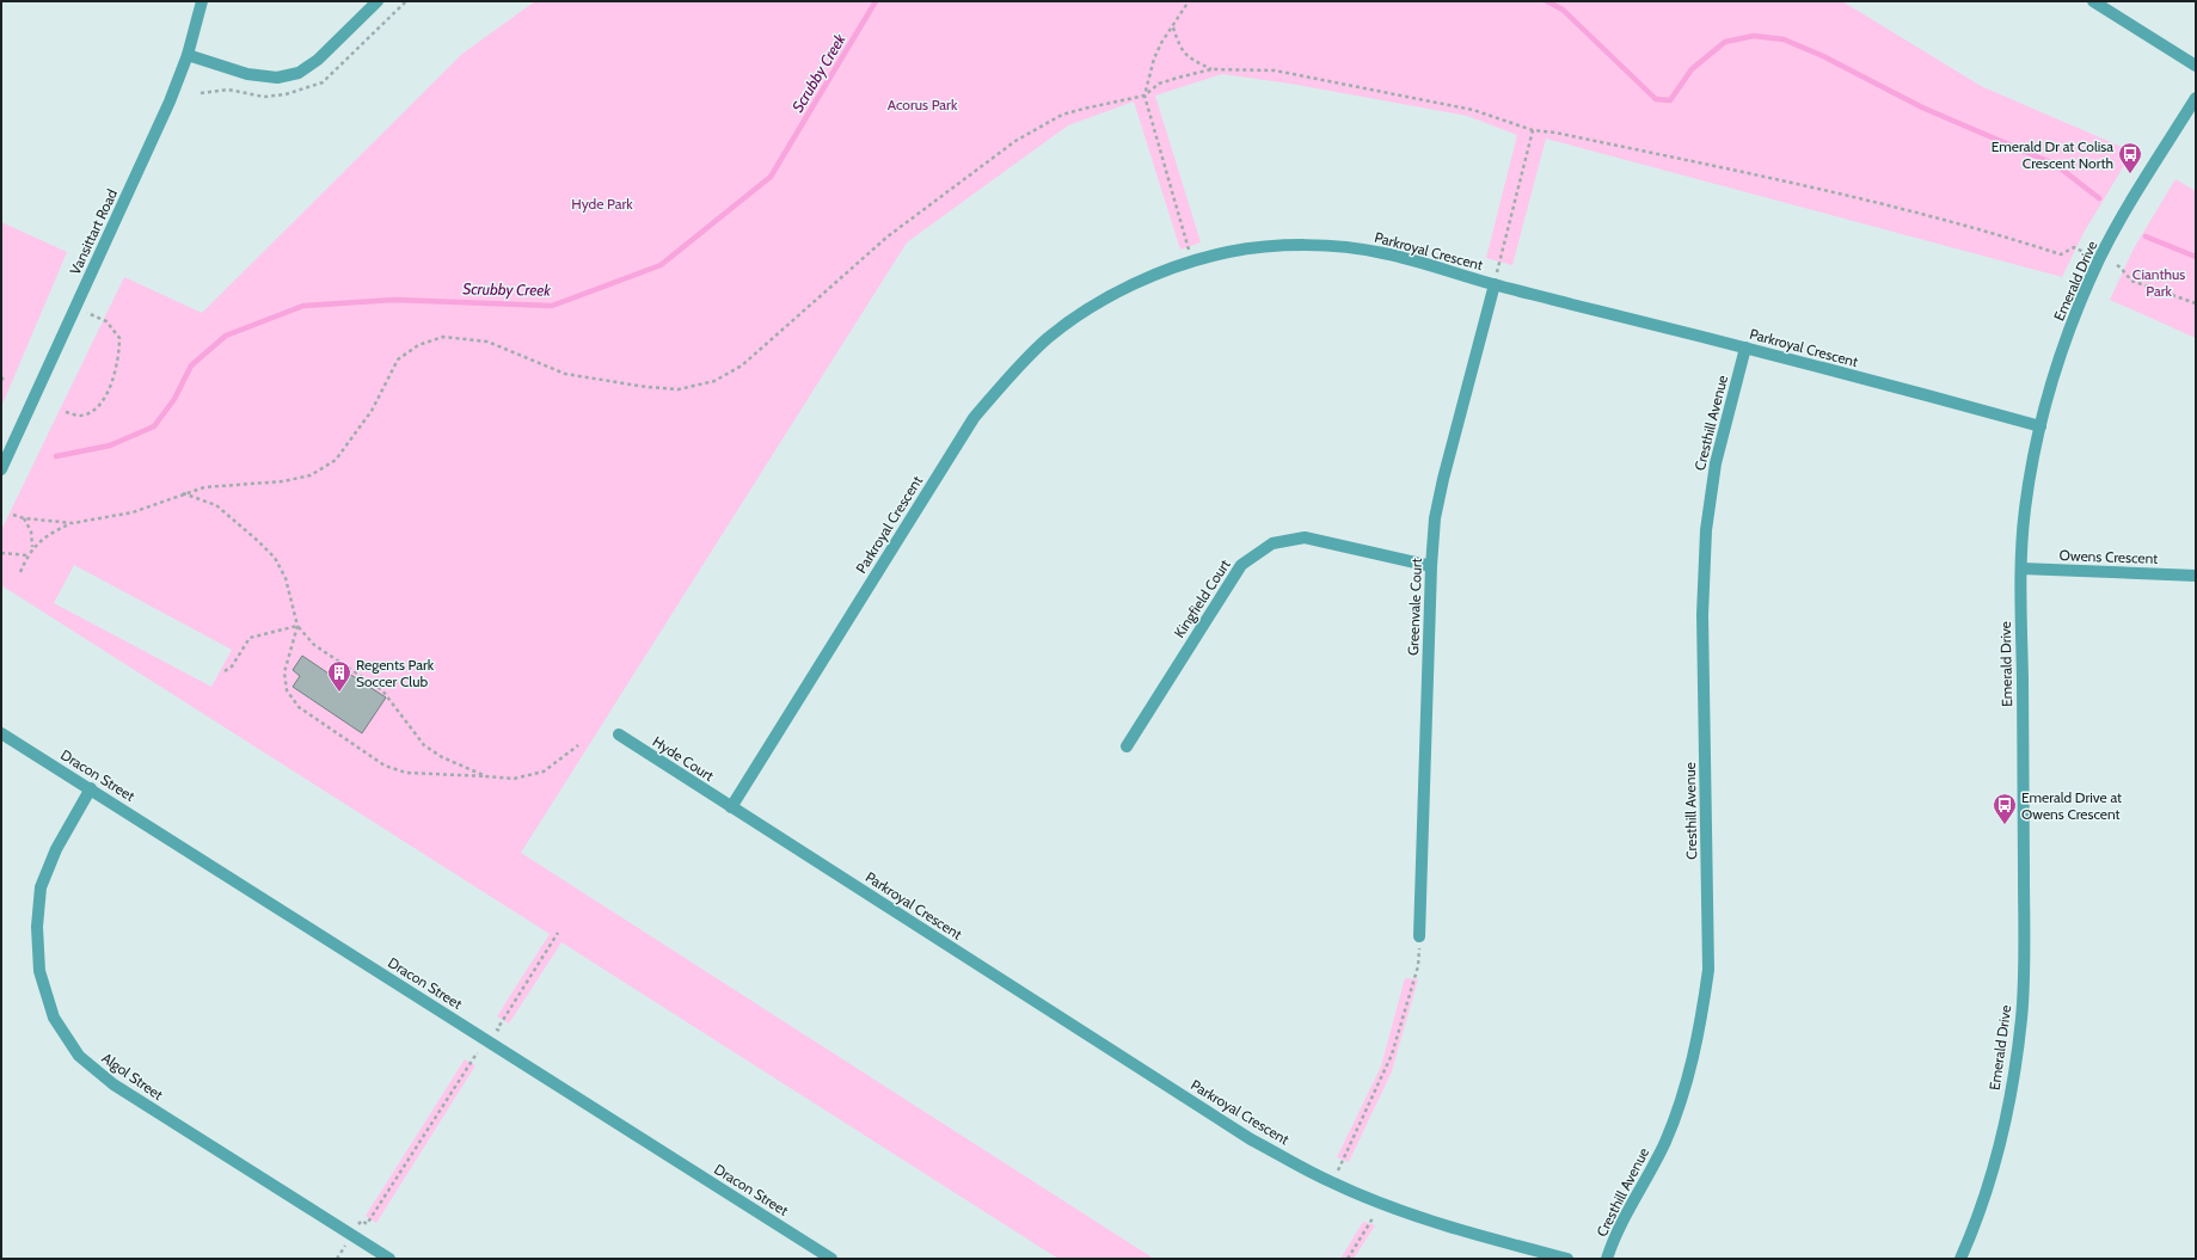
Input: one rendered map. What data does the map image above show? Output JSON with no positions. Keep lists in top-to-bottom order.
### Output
{
  "streets": {
    "street": [
      "Vansittart Road",
      "Parkroyal Crescent",
      "Emerald Drive",
      "Cresthill Avenue",
      "Owens Crescent",
      "Kingfield Court",
      "Greenvale Court",
      "Hyde Court",
      "Dracon Street",
      "Algol Street"
    ]
  },
  "crossings": [
    ["Parkroyal Crescent", "Emerald Drive"],
    ["Parkroyal Crescent", "Cresthill Avenue"],
    ["Parkroyal Crescent", "Greenvale Court"],
    ["Parkroyal Crescent", "Hyde Court"],
    ["Emerald Drive", "Owens Crescent"],
    ["Kingfield Court", "Greenvale Court"],
    ["Dracon Street", "Algol Street"]
  ],
  "water": ["Scrubby Creek"],
  "parks": ["Acorus Park", "Hyde Park", "Cianthus Park"],
  "places": {
    "bus stop": ["Emerald Dr at Colisa Crescent North", "Emerald Drive at Owens Crescent"],
    "building": ["Regents Park Soccer Club"]
  }
}
